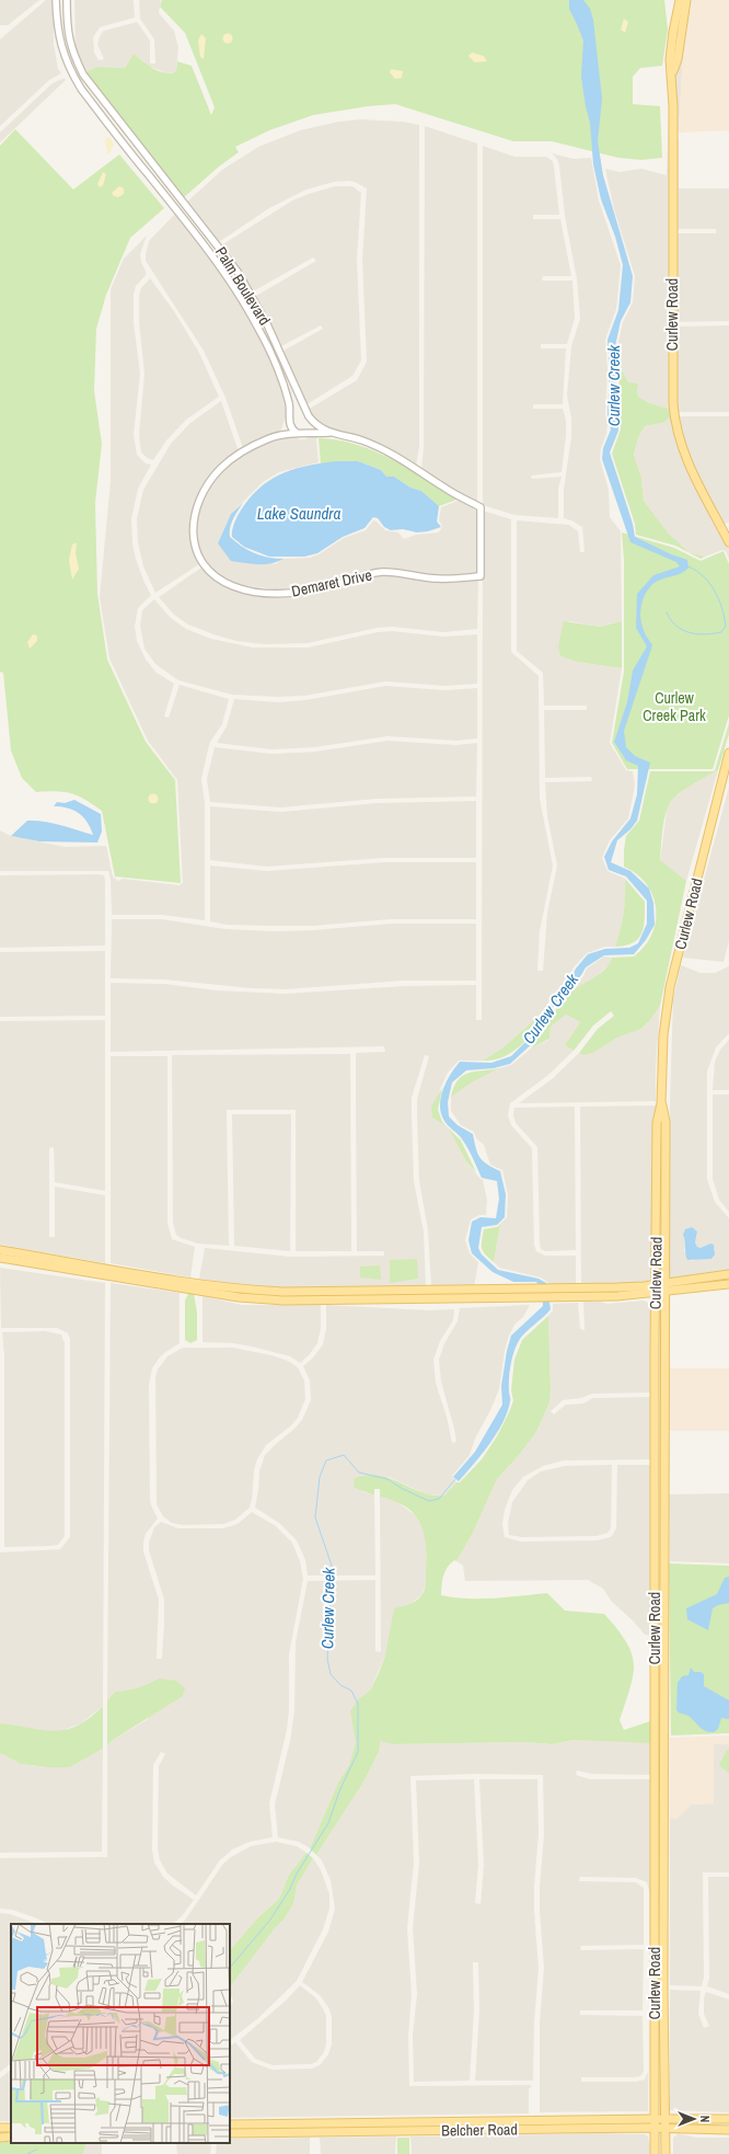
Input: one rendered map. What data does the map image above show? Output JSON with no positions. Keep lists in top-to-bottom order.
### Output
{
  "streets": {
    "main road": ["Curlew Road", "Belcher Road"],
    "street": ["Palm Boulevard", "Demaret Drive"]
  },
  "crossings": [
    ["Palm Boulevard", "Demaret Drive"],
    ["Curlew Road", "Belcher Road"]
  ],
  "water": ["Curlew Creek", "Lake Saundra"],
  "parks": ["Curlew Creek Park"],
  "north": "right"
}
